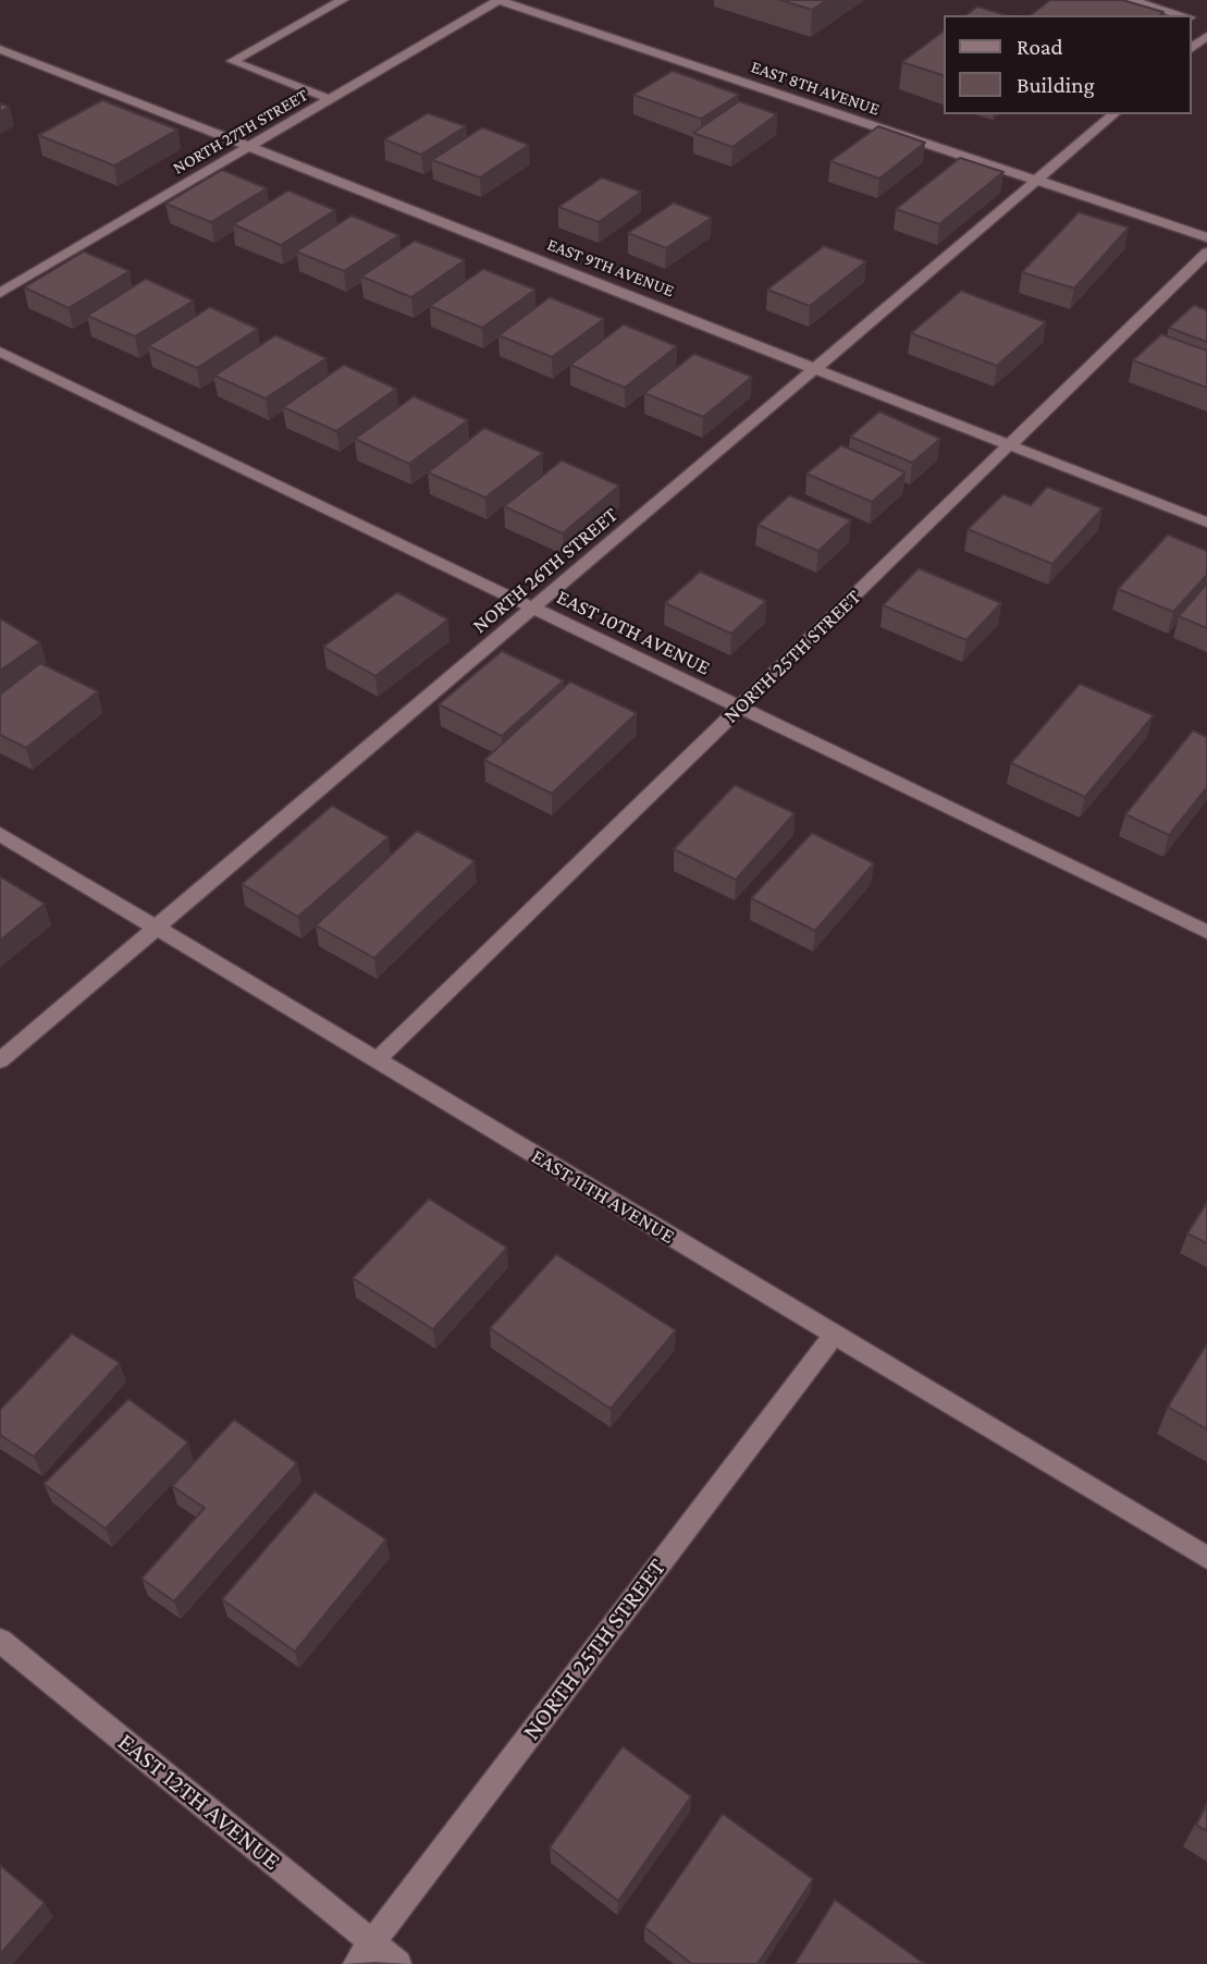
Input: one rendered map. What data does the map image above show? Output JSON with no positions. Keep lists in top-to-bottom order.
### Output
{
  "streets": {
    "street": [
      "EAST 8TH AVENUE",
      "NORTH 27TH STREET",
      "EAST 9TH AVENUE",
      "NORTH 26TH STREET",
      "EAST 10TH AVENUE",
      "NORTH 25TH STREET",
      "EAST 11TH AVENUE",
      "EAST 12TH AVENUE"
    ]
  },
  "crossings": [
    ["EAST 8TH AVENUE", "NORTH 27TH STREET"],
    ["EAST 8TH AVENUE", "NORTH 26TH STREET"],
    ["NORTH 27TH STREET", "EAST 9TH AVENUE"],
    ["EAST 9TH AVENUE", "NORTH 26TH STREET"],
    ["EAST 9TH AVENUE", "NORTH 25TH STREET"],
    ["NORTH 26TH STREET", "EAST 10TH AVENUE"],
    ["NORTH 26TH STREET", "EAST 11TH AVENUE"],
    ["EAST 10TH AVENUE", "NORTH 25TH STREET"],
    ["NORTH 25TH STREET", "EAST 11TH AVENUE"],
    ["NORTH 25TH STREET", "EAST 12TH AVENUE"]
  ],
  "legend": ["Road", "Building"]
}
